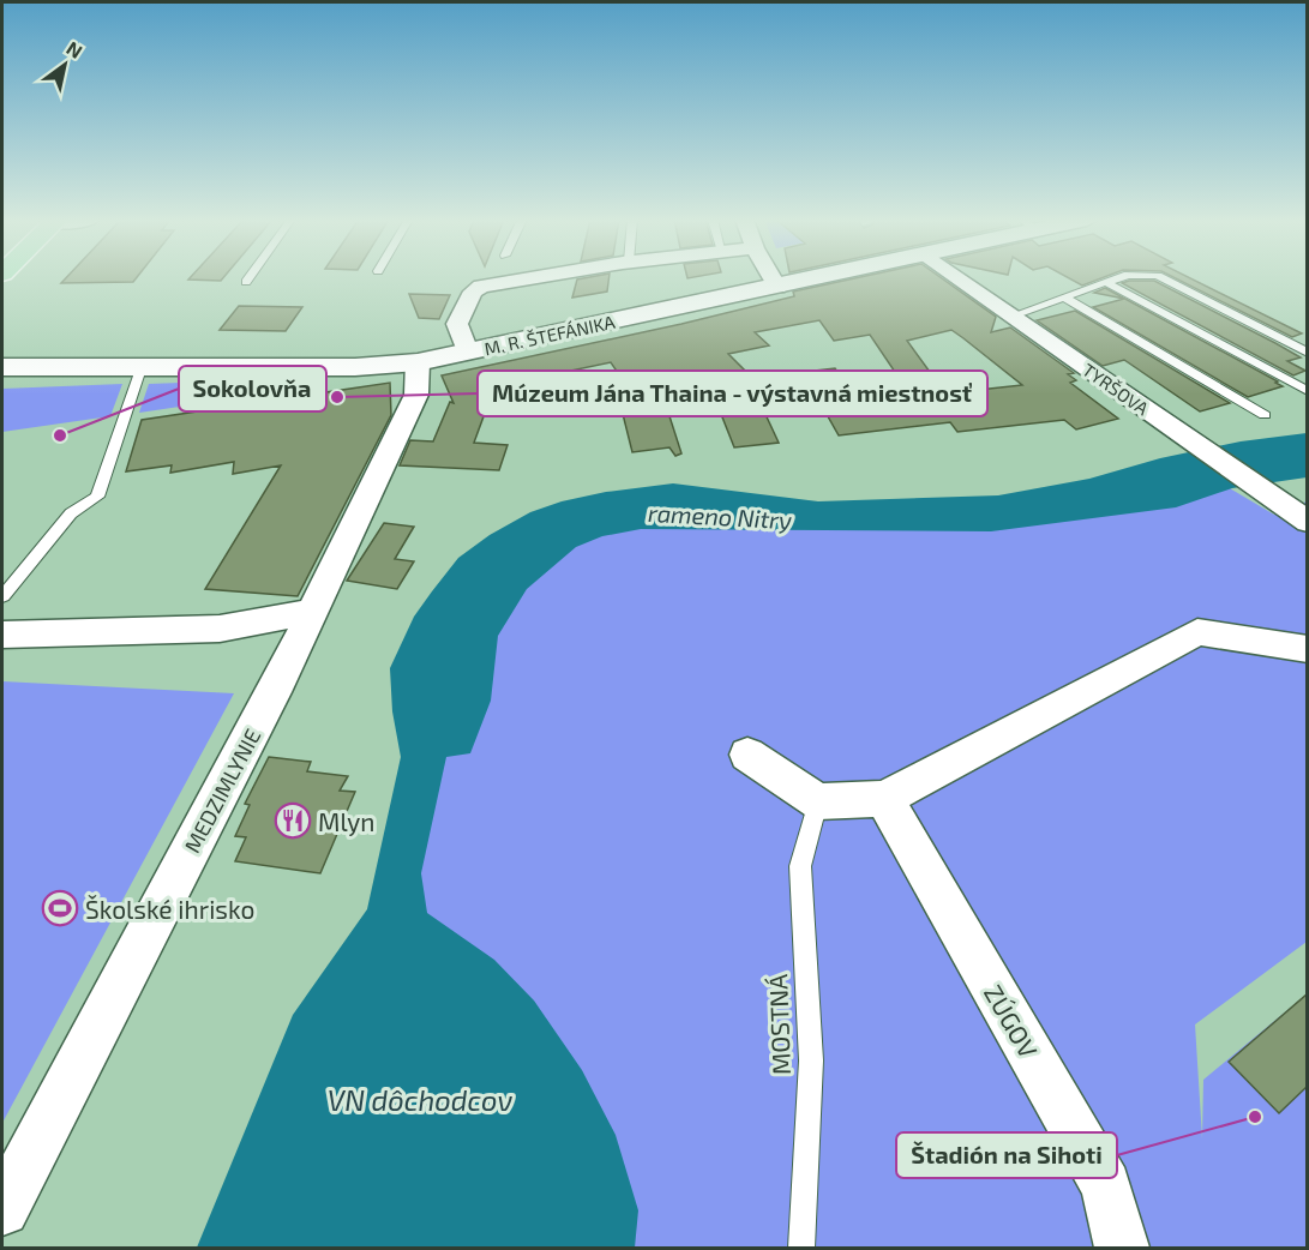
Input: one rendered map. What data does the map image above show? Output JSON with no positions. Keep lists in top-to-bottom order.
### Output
{
  "streets": {
    "street": [
      "M. R. ŠTEFÁNIKA",
      "TYRŠOVA",
      "MEDZIMLYNIE",
      "ZÚGOV"
    ],
    "lane": ["MOSTNÁ"]
  },
  "crossings": [
    ["M. R. ŠTEFÁNIKA", "MEDZIMLYNIE"]
  ],
  "water": ["rameno Nitry", "VN dôchodcov"],
  "places": {
    "other": ["Múzeum Jána Thaina - výstavná miestnosť", "Sokolovňa", "Štadión na Sihoti"],
    "restaurant": ["Mlyn"],
    "sports": ["Školské ihrisko"]
  },
  "north": "top right"
}
